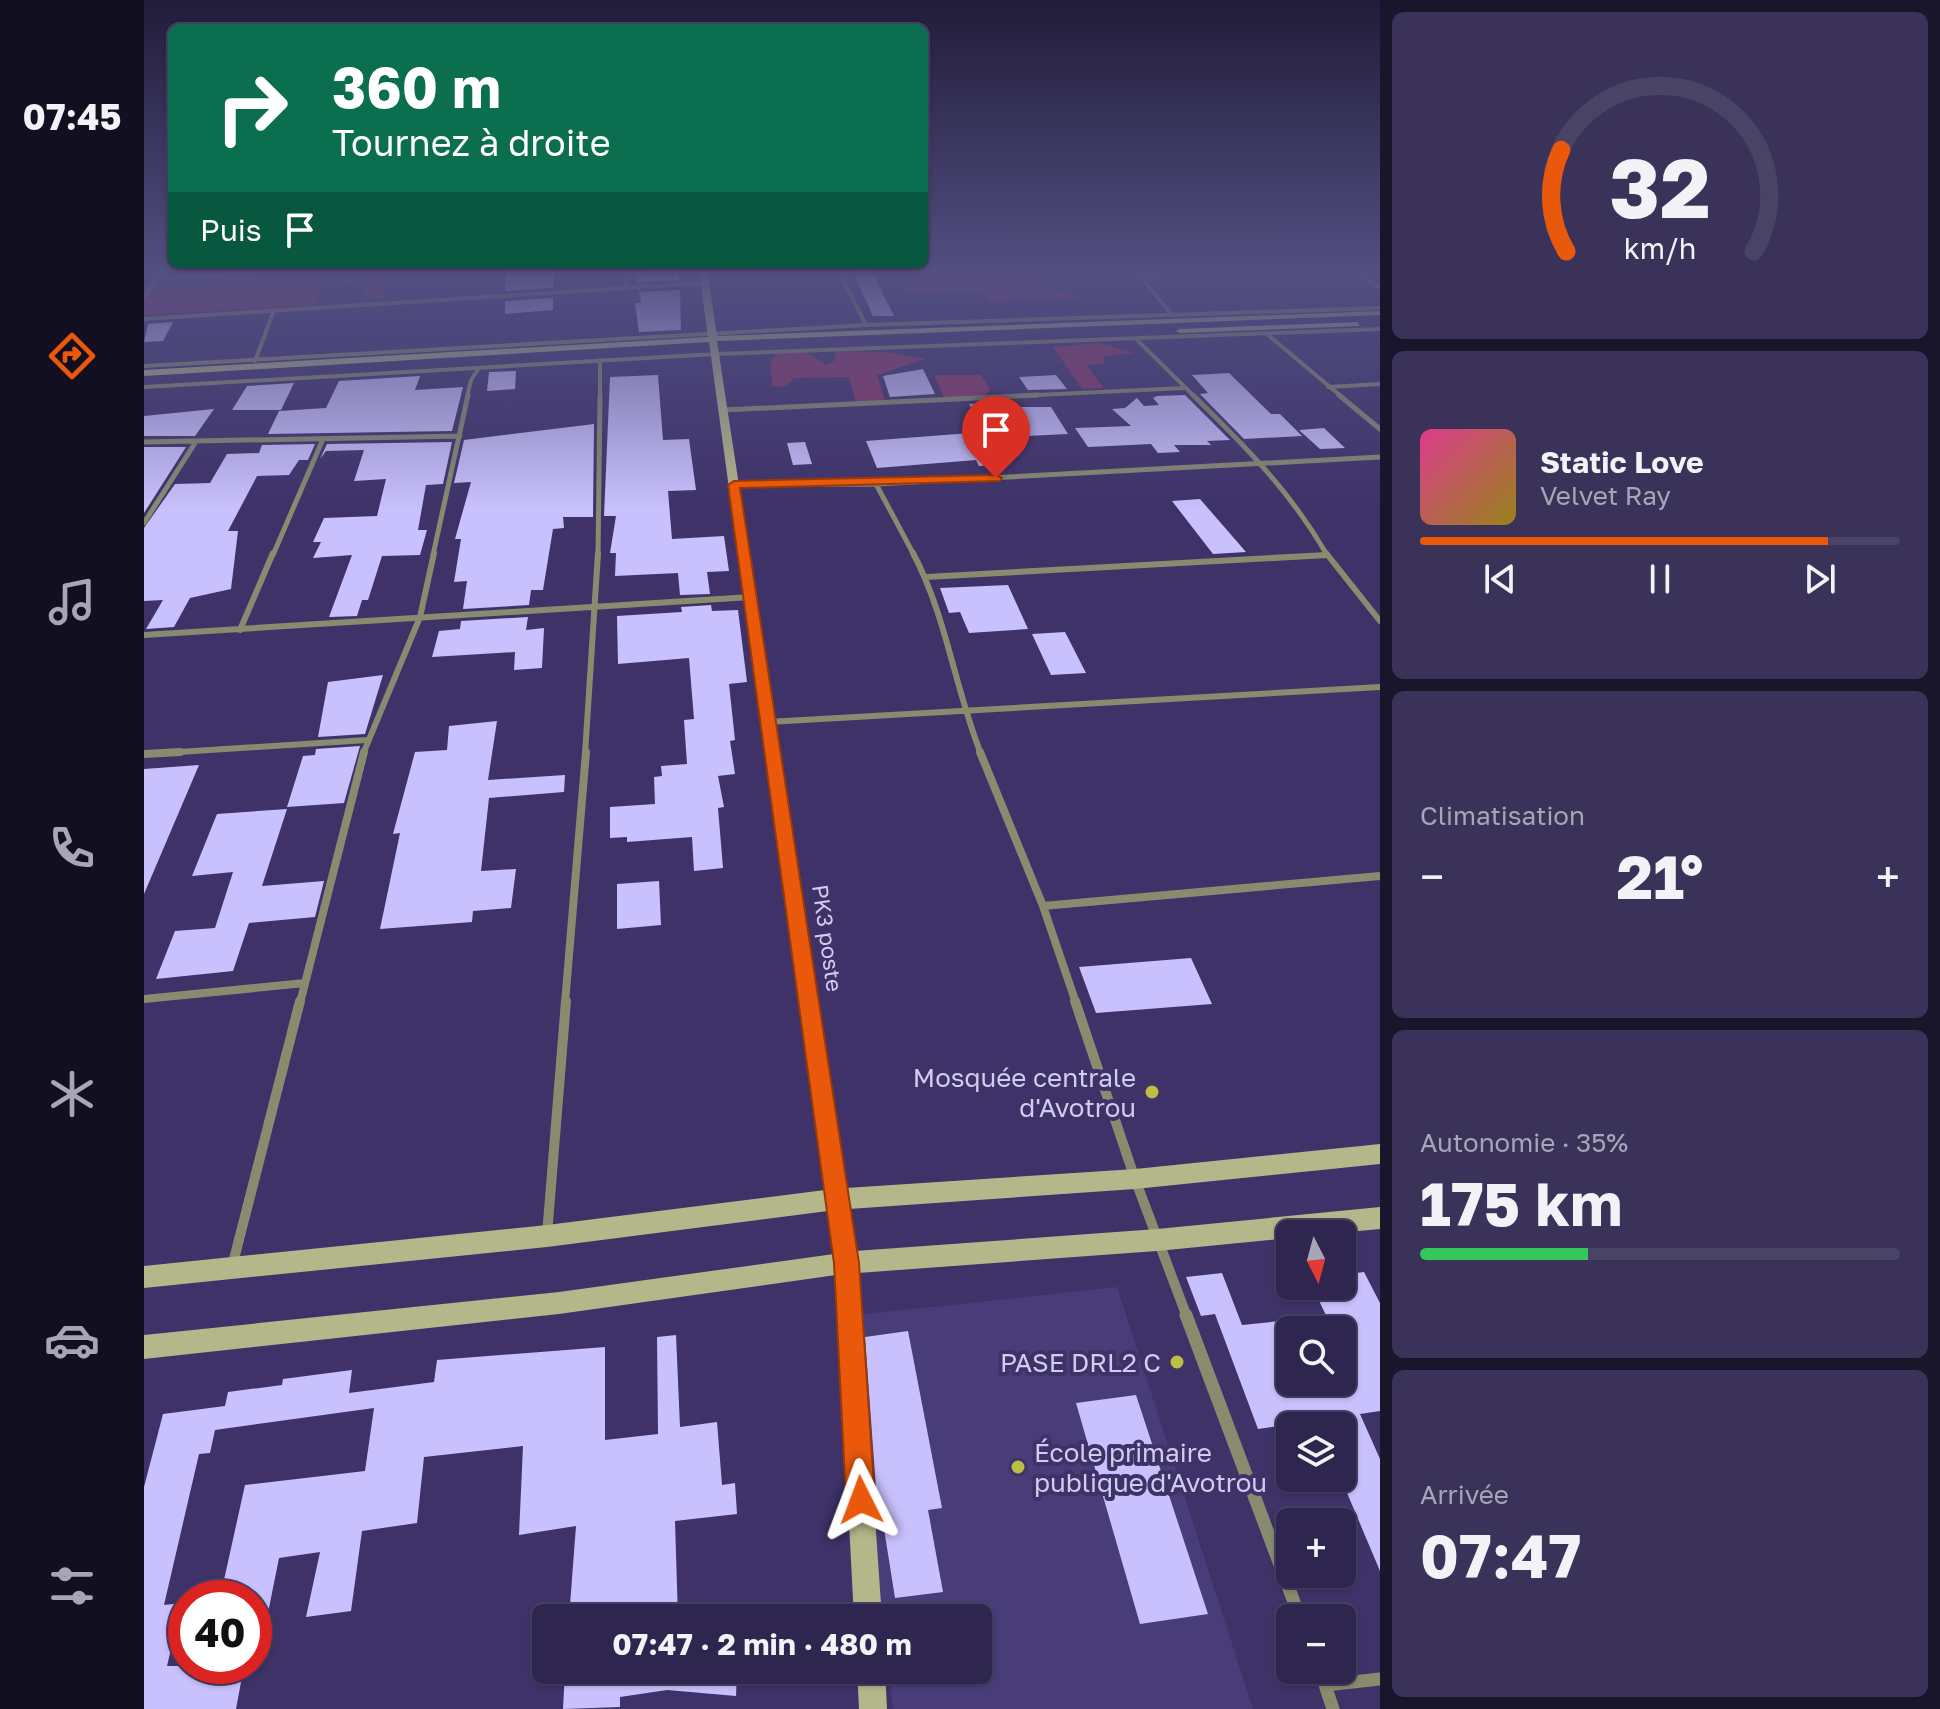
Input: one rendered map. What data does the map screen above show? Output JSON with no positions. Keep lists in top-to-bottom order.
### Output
{
  "streets": {
    "street": ["PK3 poste"]
  },
  "places": ["Mosquée centrale d'Avotrou", "PASE DRL2 C", "École primaire publique d'Avotrou"],
  "north": "bottom",
  "page": {
    "tabs": "07:45",
    "turn": ["360 m", "Tournez à droite"],
    "then": "Puis",
    "song": ["Static Love", "Velvet Ray"],
    "tile": [
      "Climatisation",
      ["Autonomie · 35%", "175 km"],
      ["Arrivée", "07:47"]
    ],
    "heat": ["−", "21°", "+"],
    "map_buttons": ["+", "−"],
    "limit": "40",
    "trip": "07:47 · 2 min · 480 m",
    "gauge": ["32", "km/h"]
  }
}
